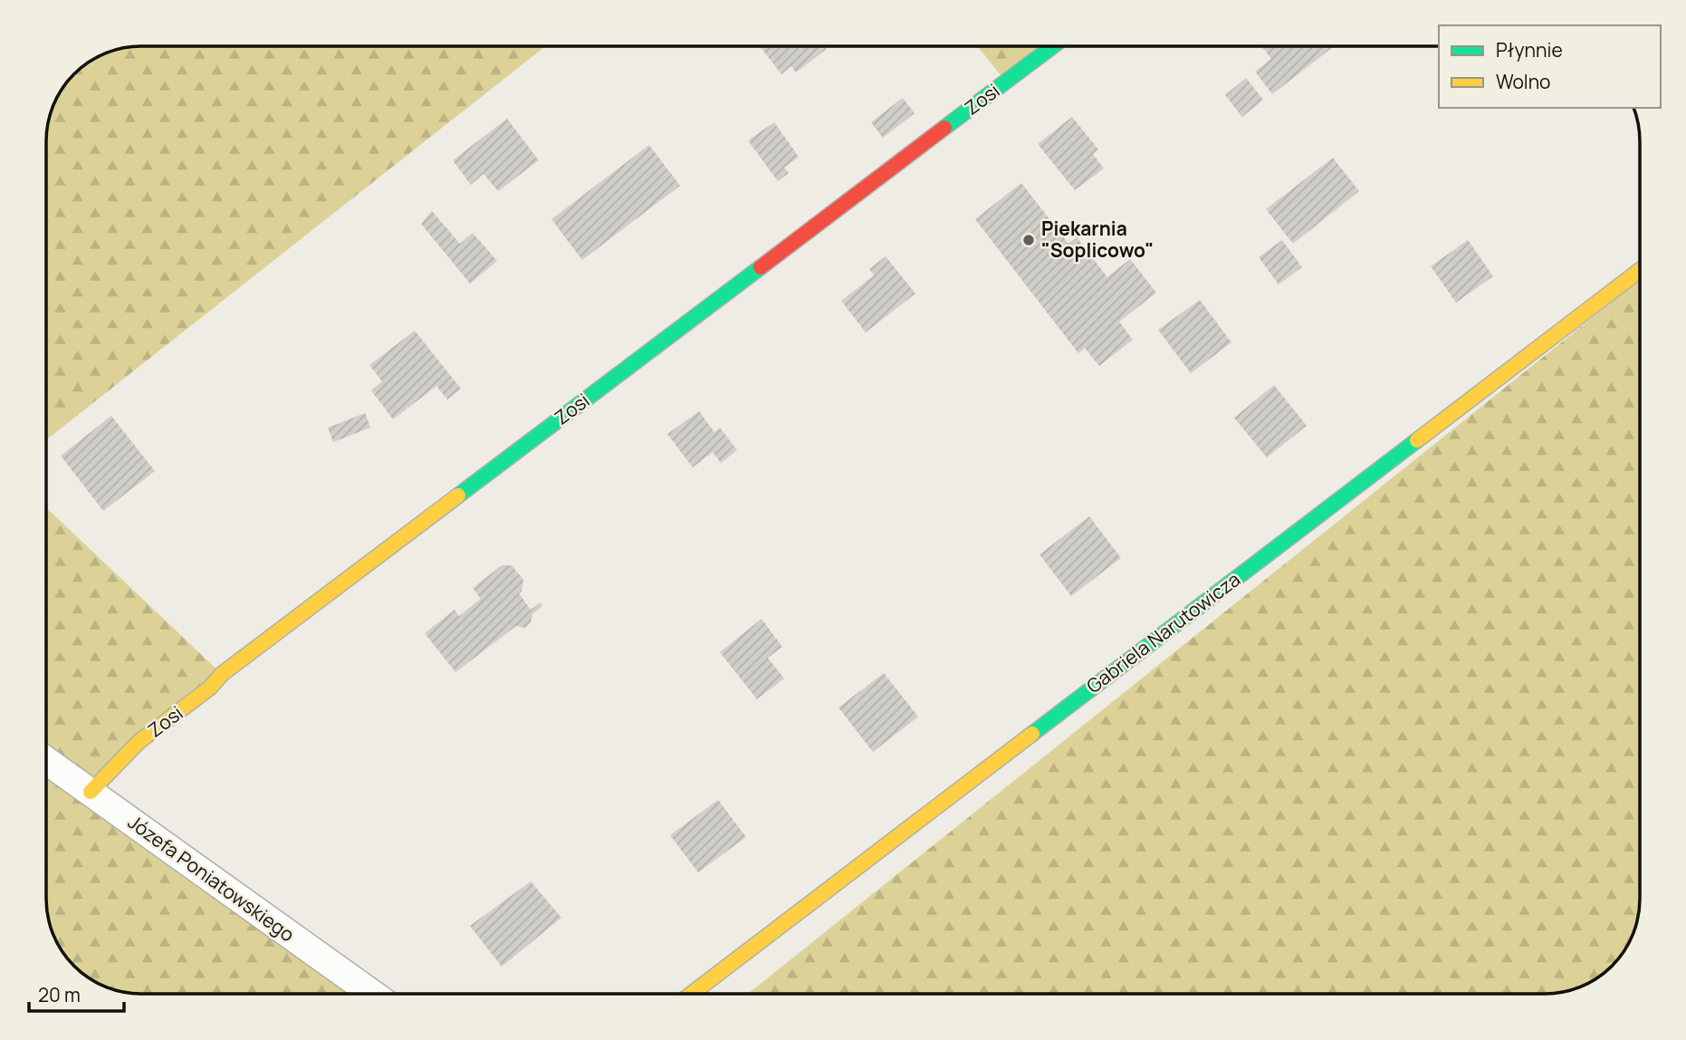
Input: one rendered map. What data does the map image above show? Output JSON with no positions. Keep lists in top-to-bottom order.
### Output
{
  "streets": {
    "street": ["Zosi", "Gabriela Narutowicza", "Józefa Poniatowskiego"]
  },
  "crossings": [
    ["Zosi", "Józefa Poniatowskiego"]
  ],
  "places": ["Piekarnia \"Soplicowo\""],
  "legend": ["Płynnie", "Wolno"],
  "scale_bar": "20 m"
}
